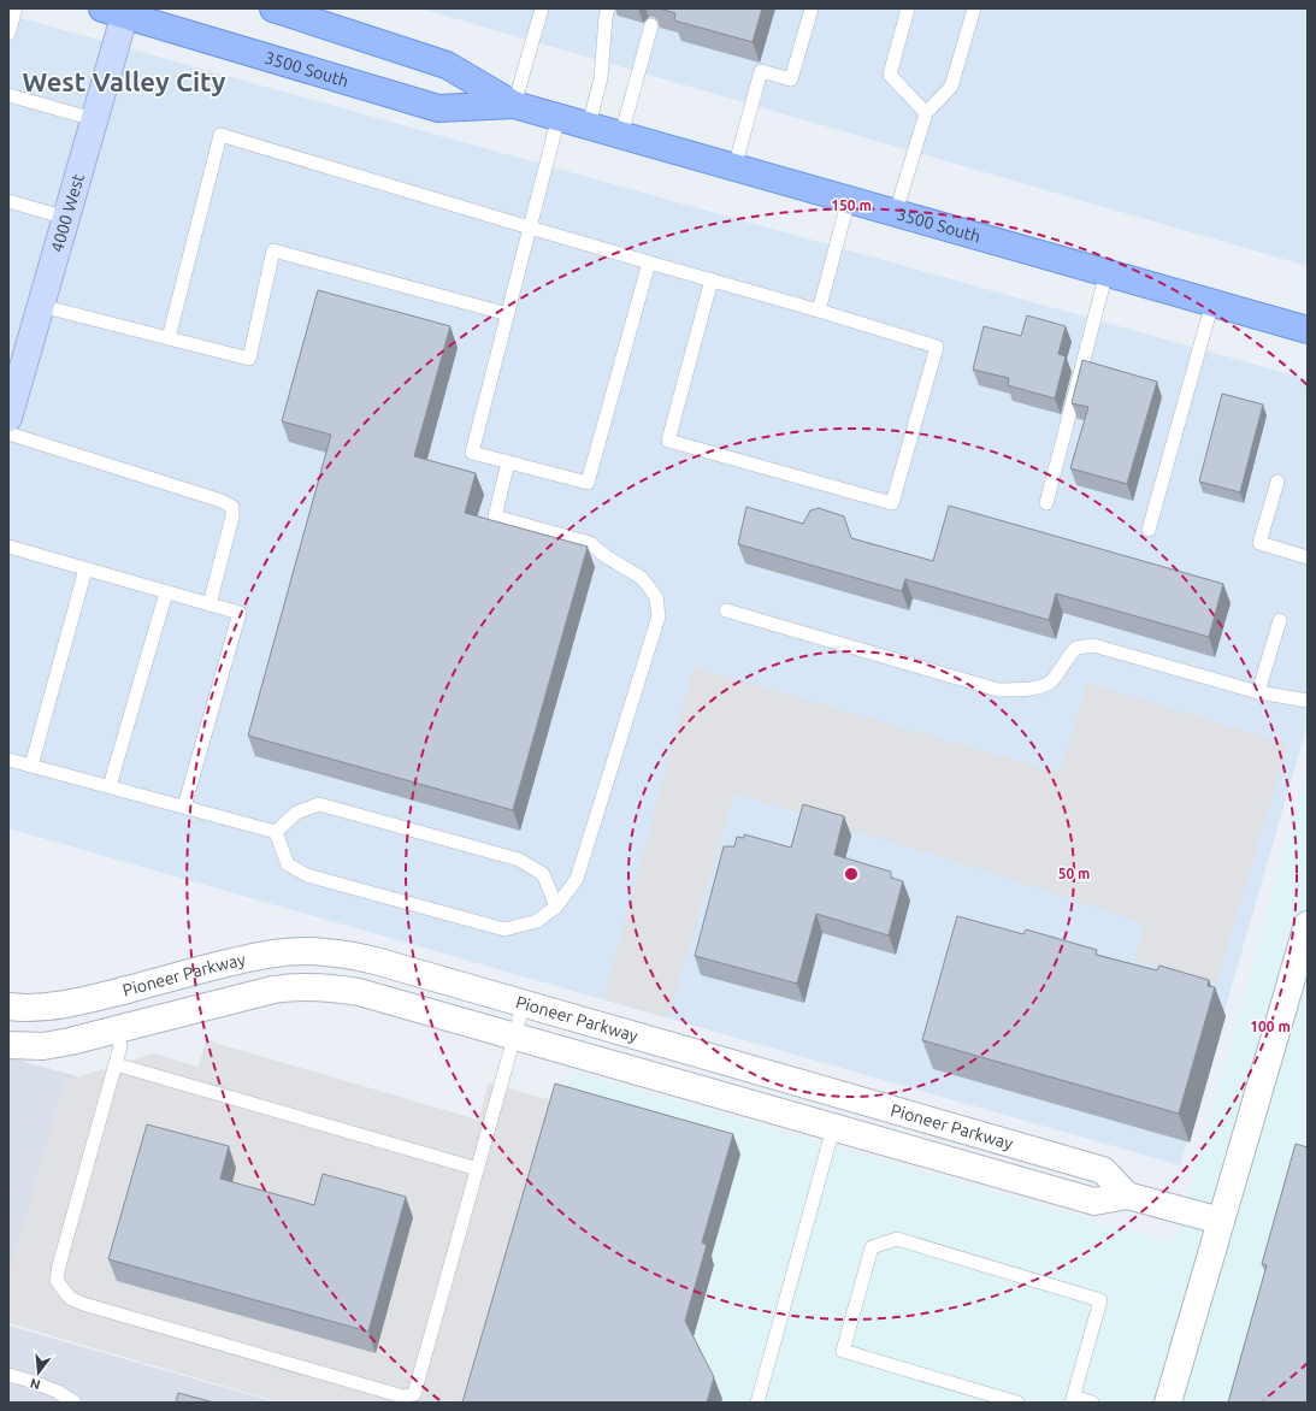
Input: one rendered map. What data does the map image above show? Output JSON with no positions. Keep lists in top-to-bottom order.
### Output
{
  "streets": {
    "main road": ["3500 South"],
    "street": ["4000 West", "Pioneer Parkway"]
  },
  "crossings": [
    ["3500 South", "4000 West"]
  ],
  "districts": ["West Valley City"],
  "north": "bottom",
  "rings": ["150 m", "50 m", "100 m"]
}
